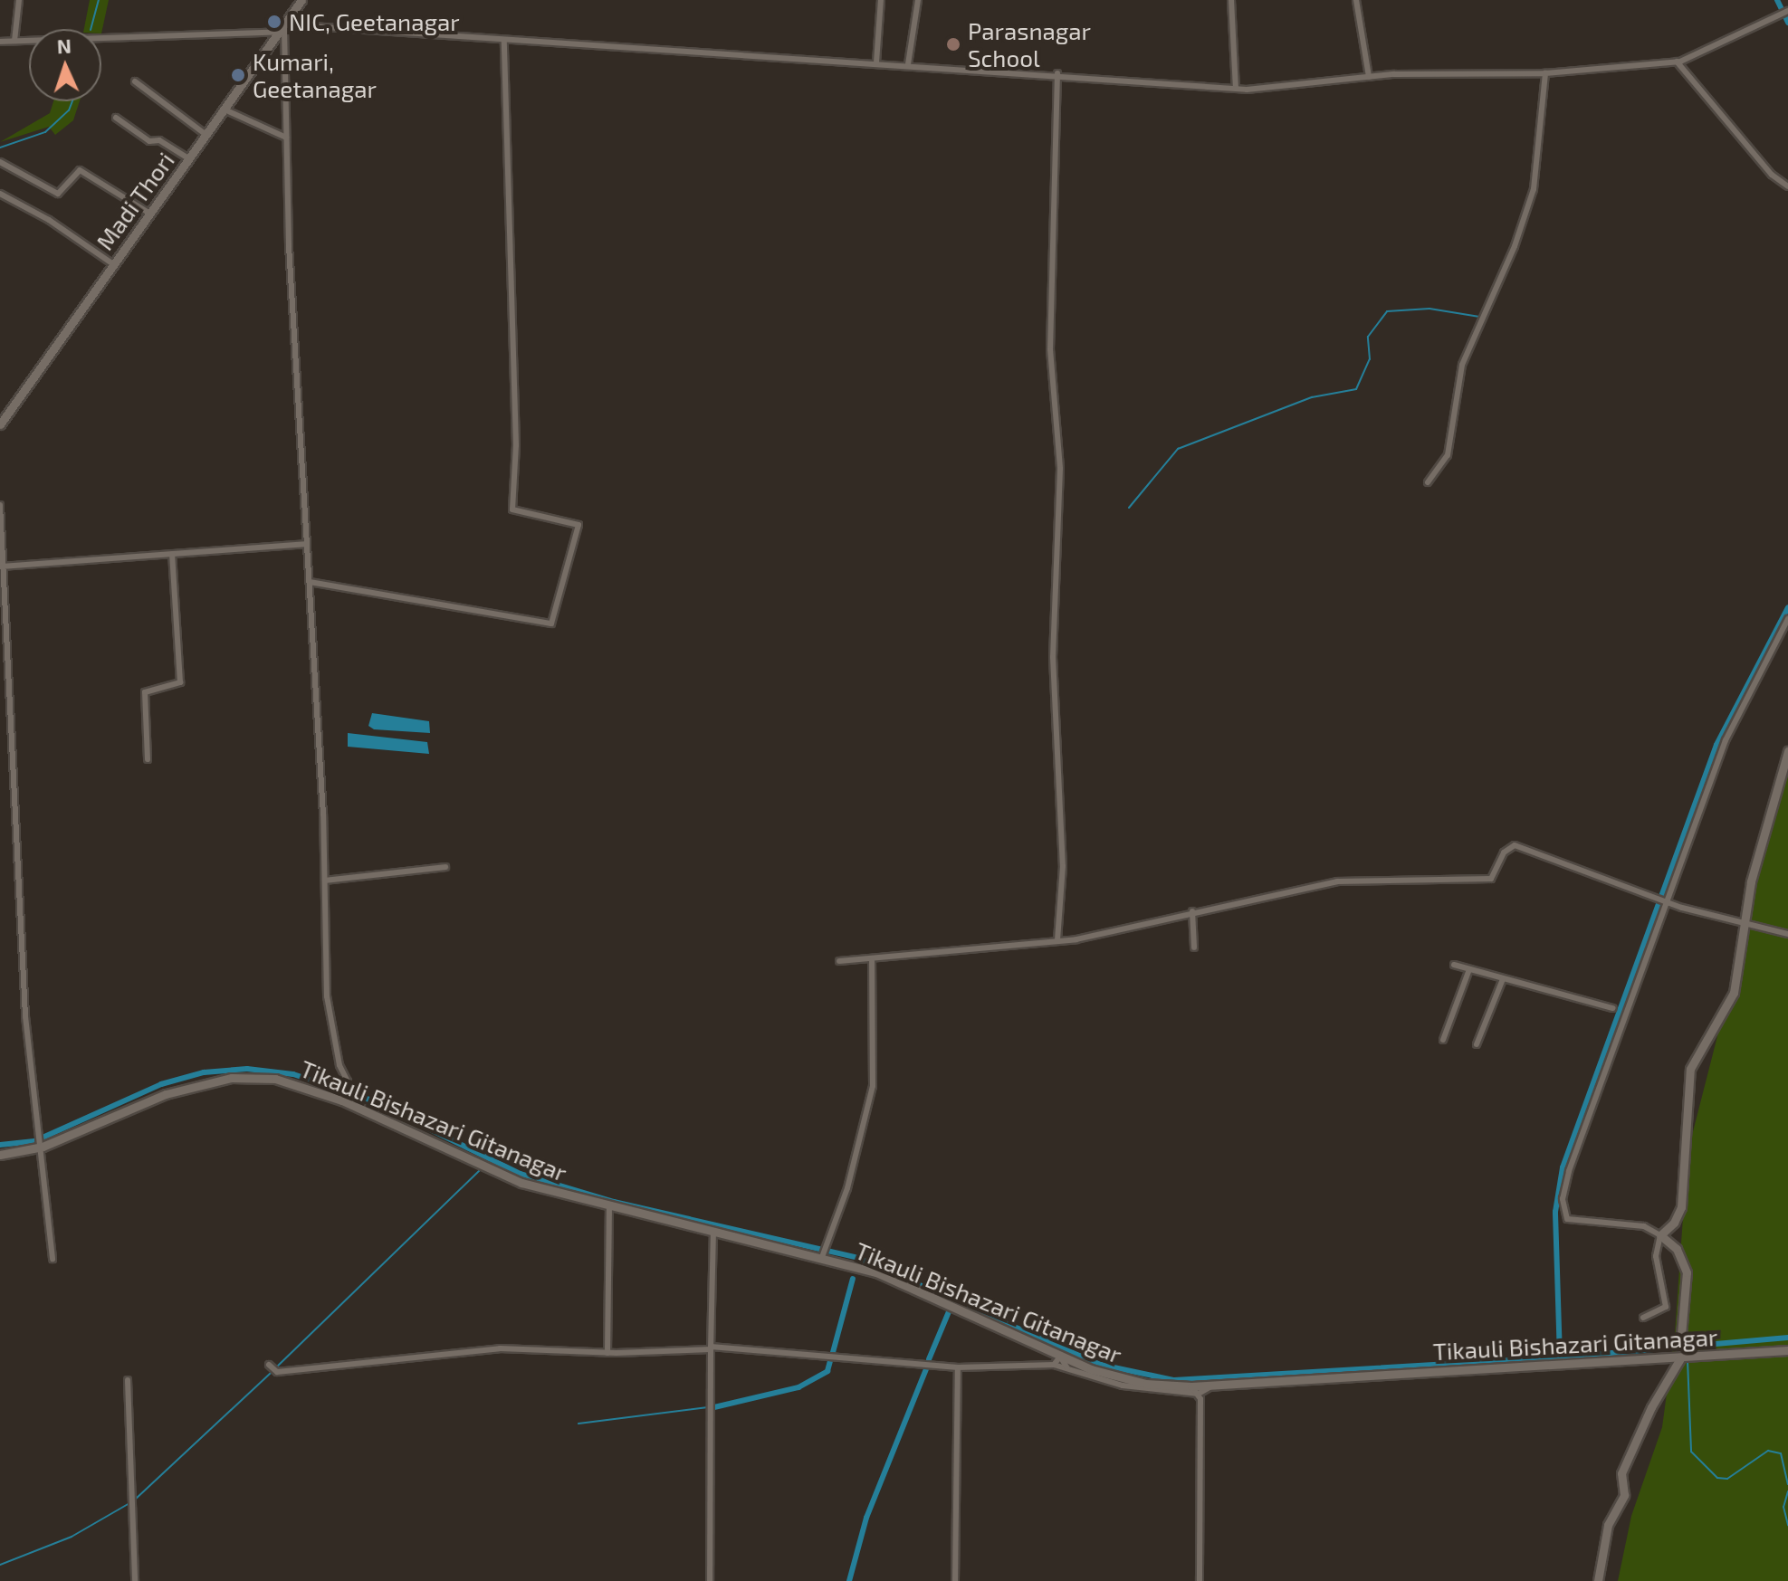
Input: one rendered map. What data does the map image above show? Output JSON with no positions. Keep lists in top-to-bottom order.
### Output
{
  "streets": {
    "street": ["Madi Thori", "Tikauli Bishazari Gitanagar"]
  },
  "places": ["NIC, Geetanagar", "Parasnagar School", "Kumari, Geetanagar"],
  "north": "top"
}
